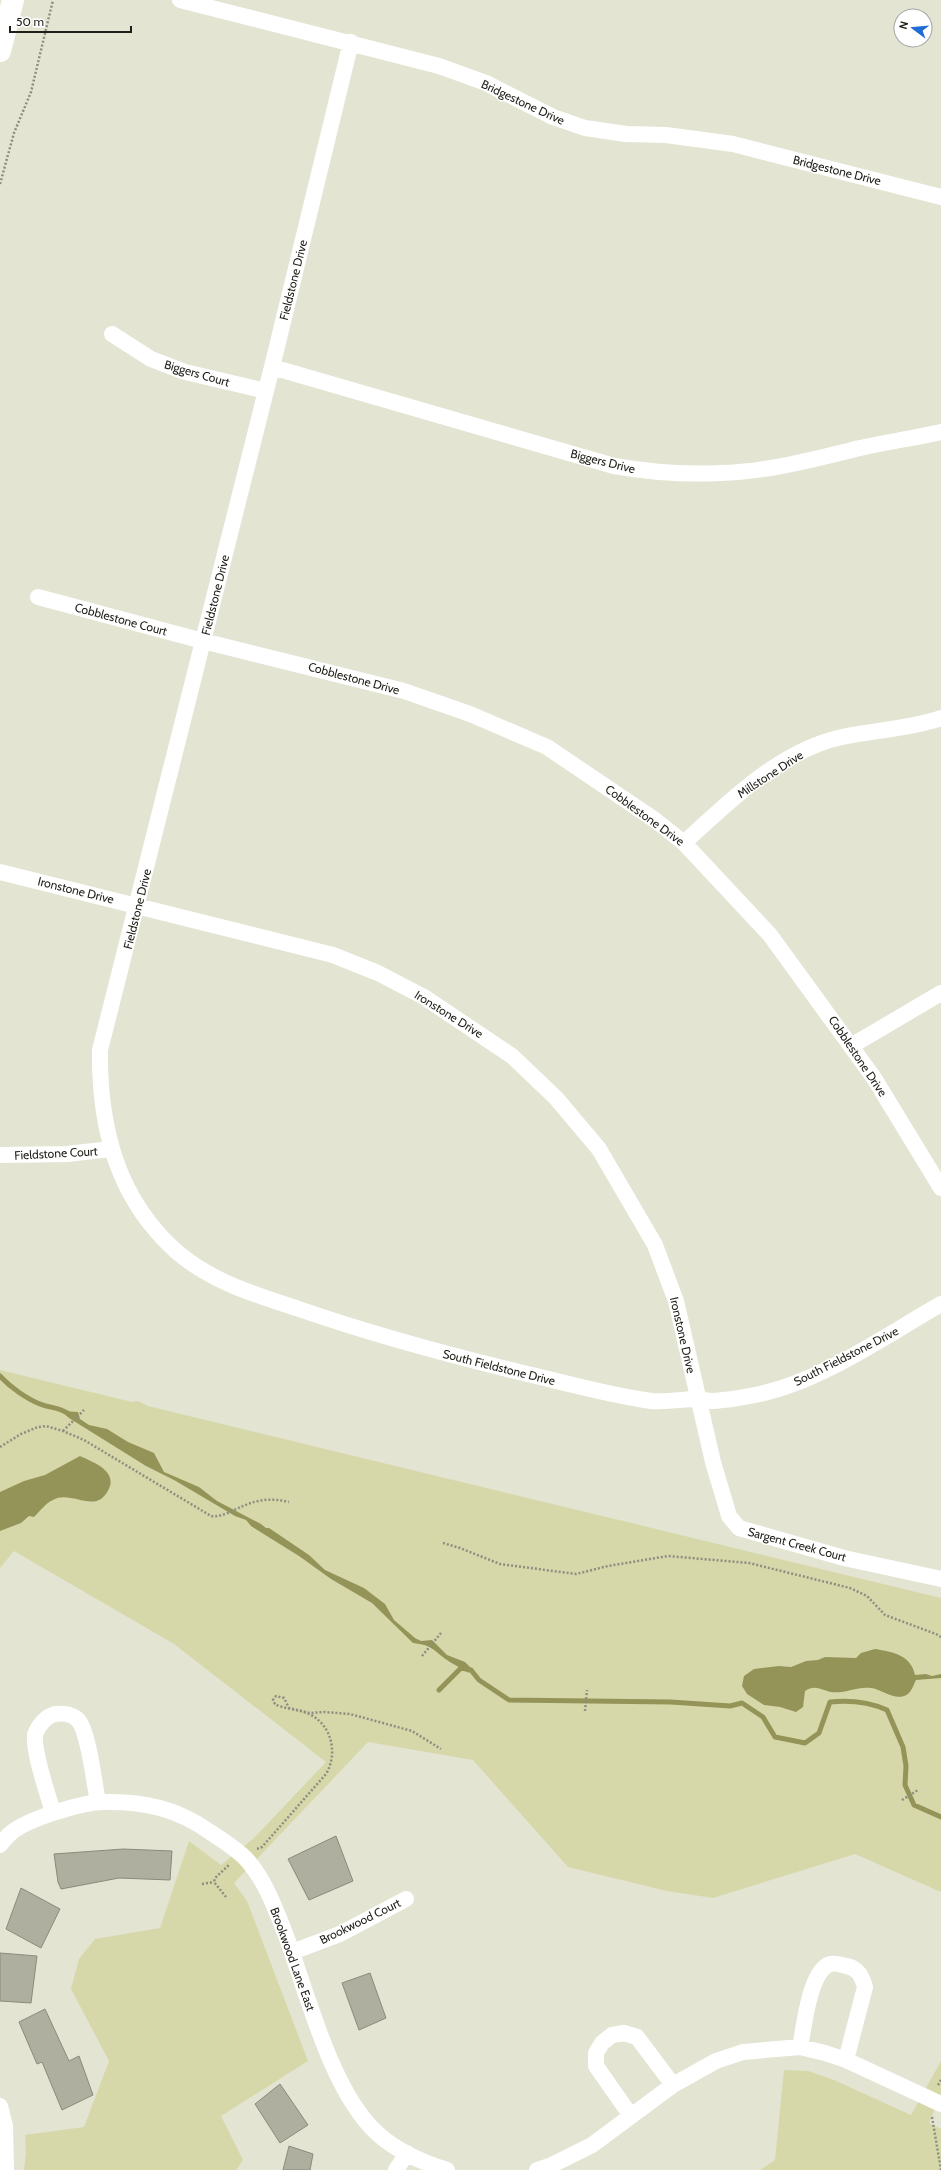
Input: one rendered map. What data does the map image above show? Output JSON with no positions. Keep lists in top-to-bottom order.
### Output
{
  "streets": {
    "street": [
      "Bridgestone Drive",
      "Fieldstone Drive",
      "Biggers Court",
      "Biggers Drive",
      "Cobblestone Court",
      "Cobblestone Drive",
      "Millstone Drive",
      "Ironstone Drive",
      "Fieldstone Court",
      "South Fieldstone Drive",
      "Sargent Creek Court",
      "Brookwood Court",
      "Brookwood Lane East"
    ]
  },
  "crossings": [
    ["Bridgestone Drive", "Fieldstone Drive"],
    ["Fieldstone Drive", "Biggers Court"],
    ["Fieldstone Drive", "Biggers Drive"],
    ["Fieldstone Drive", "Cobblestone Court"],
    ["Fieldstone Drive", "Cobblestone Drive"],
    ["Fieldstone Drive", "Ironstone Drive"],
    ["Fieldstone Drive", "Fieldstone Court"],
    ["Fieldstone Drive", "South Fieldstone Drive"],
    ["Cobblestone Court", "Cobblestone Drive"],
    ["Cobblestone Drive", "Millstone Drive"],
    ["Ironstone Drive", "South Fieldstone Drive"],
    ["Ironstone Drive", "Sargent Creek Court"],
    ["Fieldstone Court", "South Fieldstone Drive"],
    ["South Fieldstone Drive", "Sargent Creek Court"],
    ["Brookwood Court", "Brookwood Lane East"]
  ],
  "scale_bar": "50 m",
  "north": "left"
}
